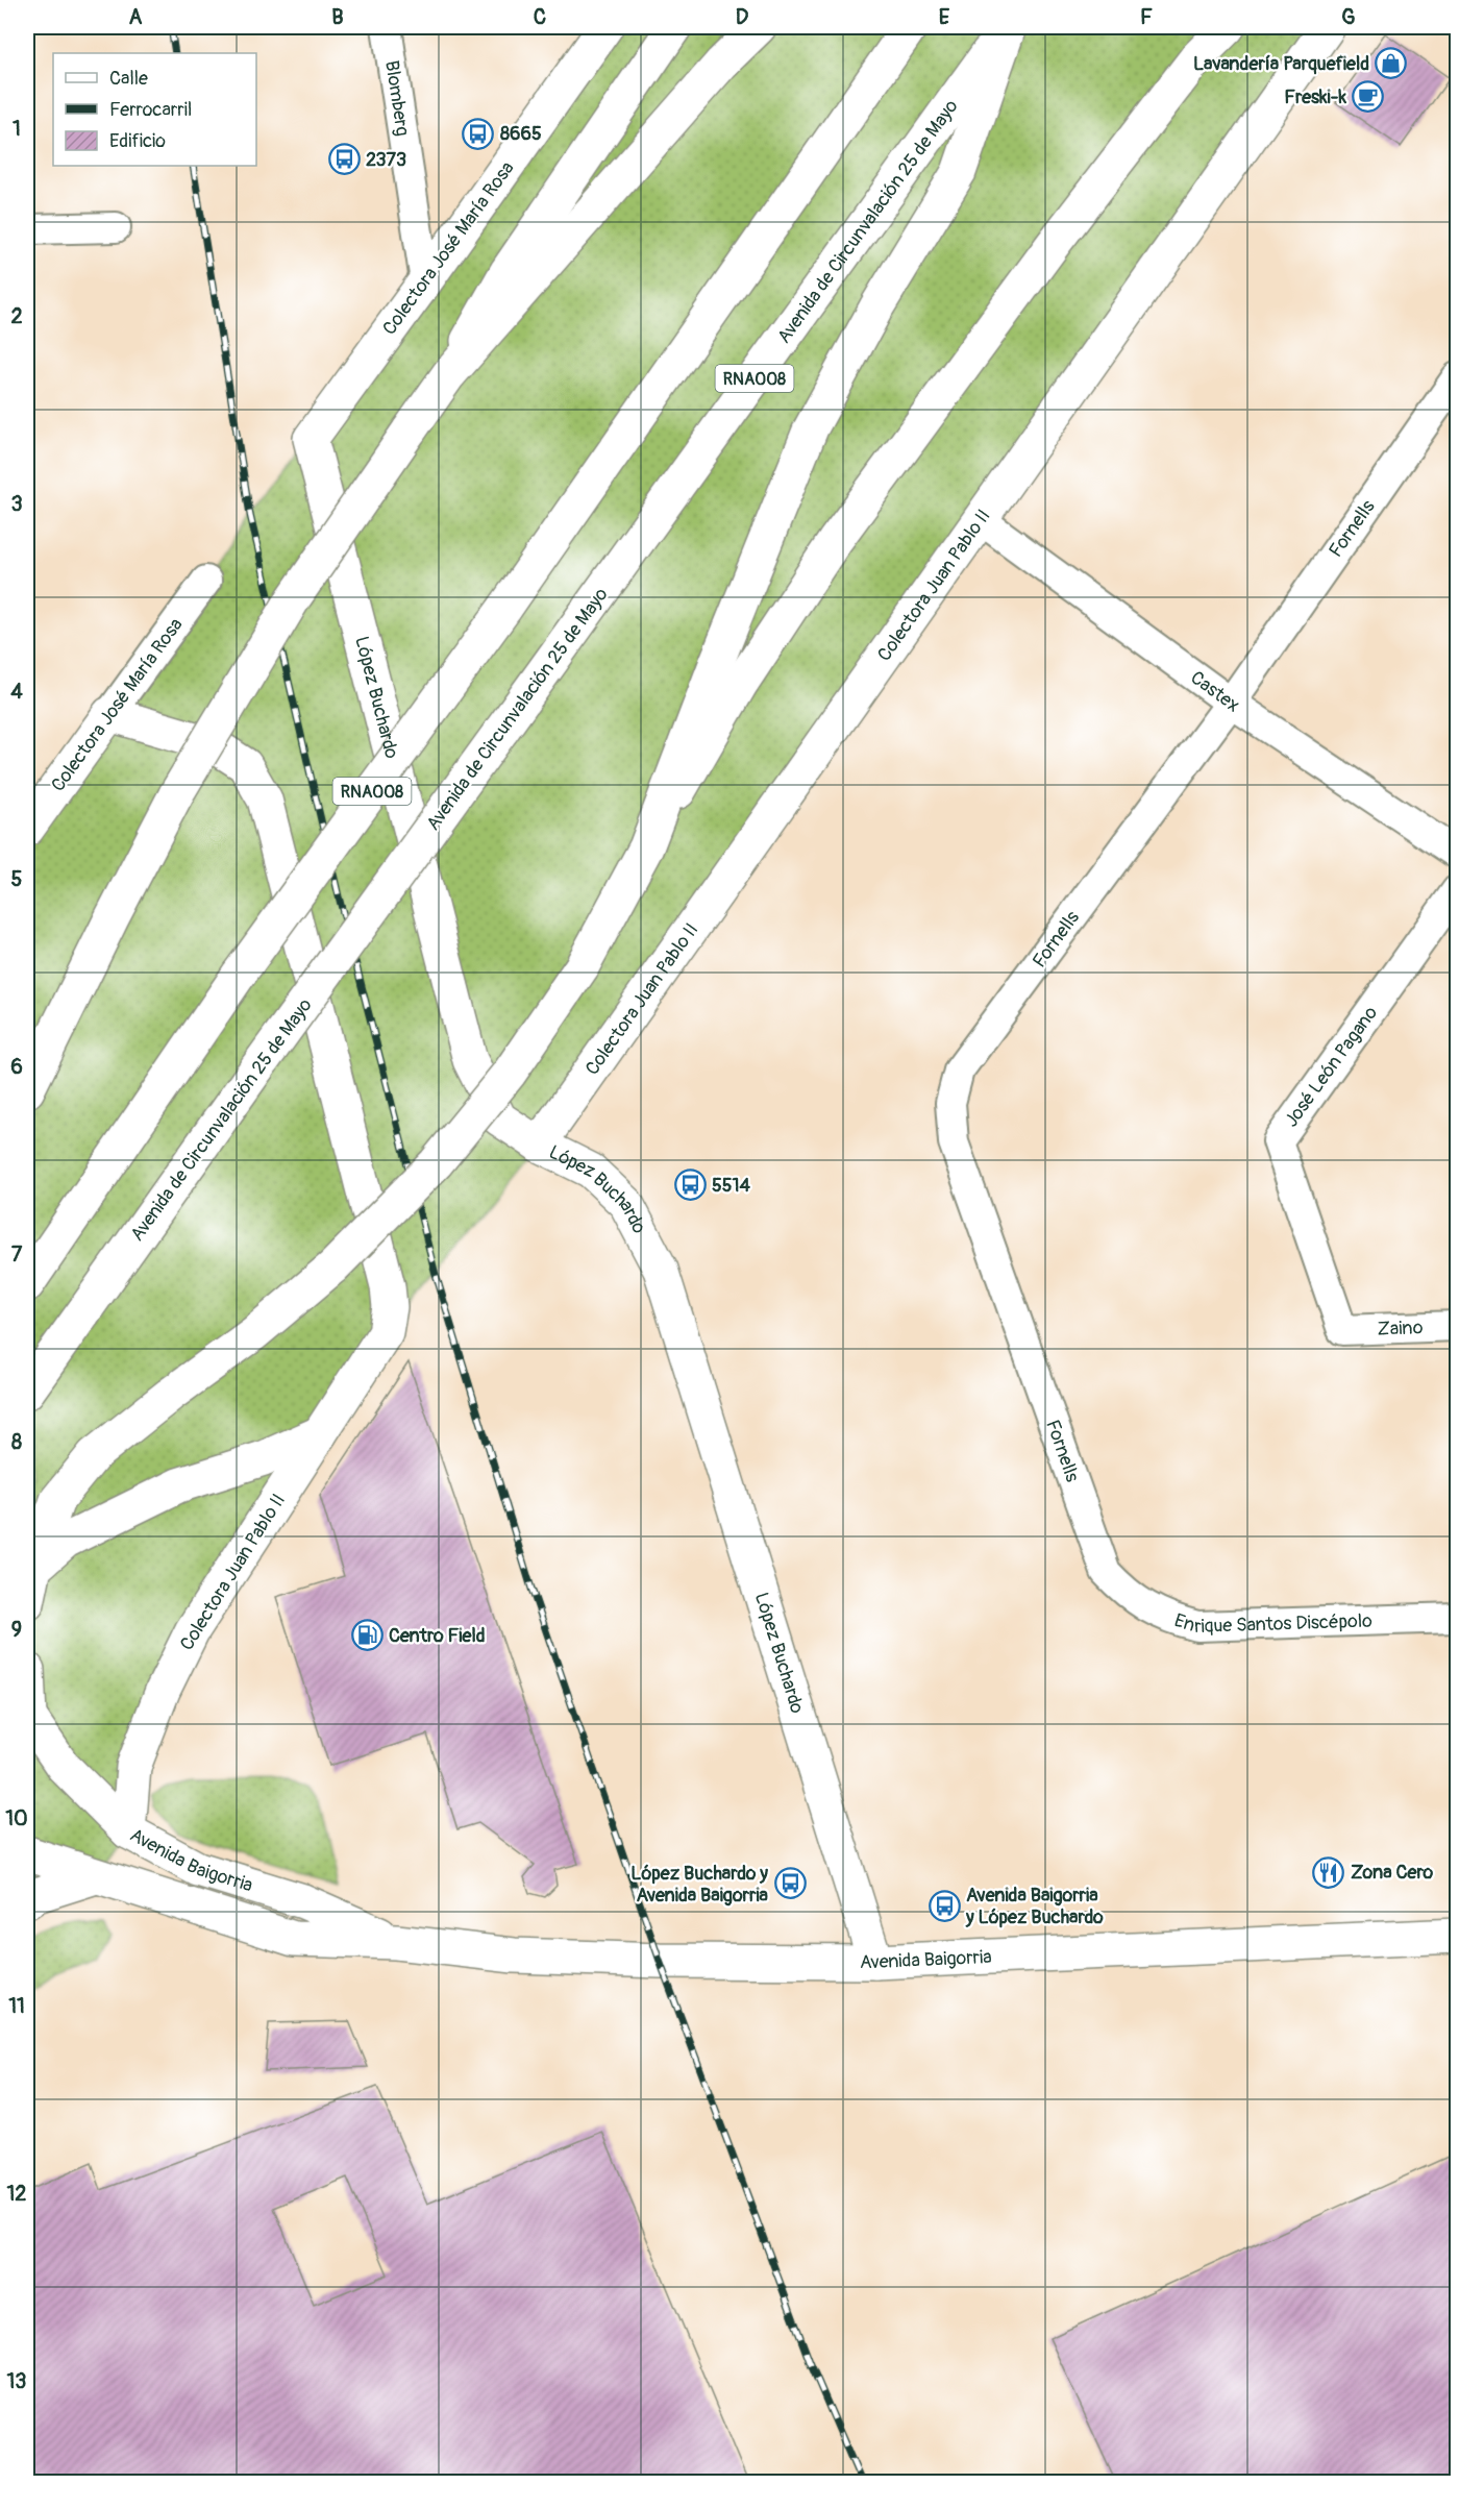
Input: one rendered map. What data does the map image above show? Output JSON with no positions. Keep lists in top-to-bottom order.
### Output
{
  "streets": {
    "main road": [
      "Avenida de Circunvalación 25 de Mayo",
      "Colectora José María Rosa",
      "RNA008",
      "Colectora Juan Pablo II",
      "López Buchardo",
      "Avenida Baigorria"
    ],
    "street": [
      "Blomberg",
      "Fornells",
      "Castex",
      "José León Pagano",
      "Zaino",
      "Enrique Santos Discépolo"
    ]
  },
  "crossings": [
    ["Blomberg", "Colectora José María Rosa"],
    ["Colectora José María Rosa", "Colectora Juan Pablo II"],
    ["Colectora José María Rosa", "López Buchardo"],
    ["Fornells", "Castex"],
    ["Fornells", "Enrique Santos Discépolo"],
    ["Colectora Juan Pablo II", "Castex"],
    ["Colectora Juan Pablo II", "López Buchardo"],
    ["Colectora Juan Pablo II", "Avenida Baigorria"],
    ["López Buchardo", "Avenida Baigorria"],
    ["José León Pagano", "Zaino"]
  ],
  "places": {
    "shop": ["Lavandería Parquefield"],
    "cafe": ["Freski-k"],
    "bus stop": [
      "8665",
      "2373",
      "5514",
      "López Buchardo y Avenida Baigorria",
      "Avenida Baigorria y López Buchardo"
    ],
    "fuel station": ["Centro Field"],
    "restaurant": ["Zona Cero"]
  },
  "legend": ["Calle", "Ferrocarril", "Edificio"],
  "grid": {
    "columns": [
      "A",
      "B",
      "C",
      "D",
      "E",
      "F",
      "G"
    ],
    "rows": [
      "1",
      "2",
      "3",
      "4",
      "5",
      "6",
      "7",
      "8",
      "9",
      "10",
      "11",
      "12",
      "13"
    ]
  }
}
